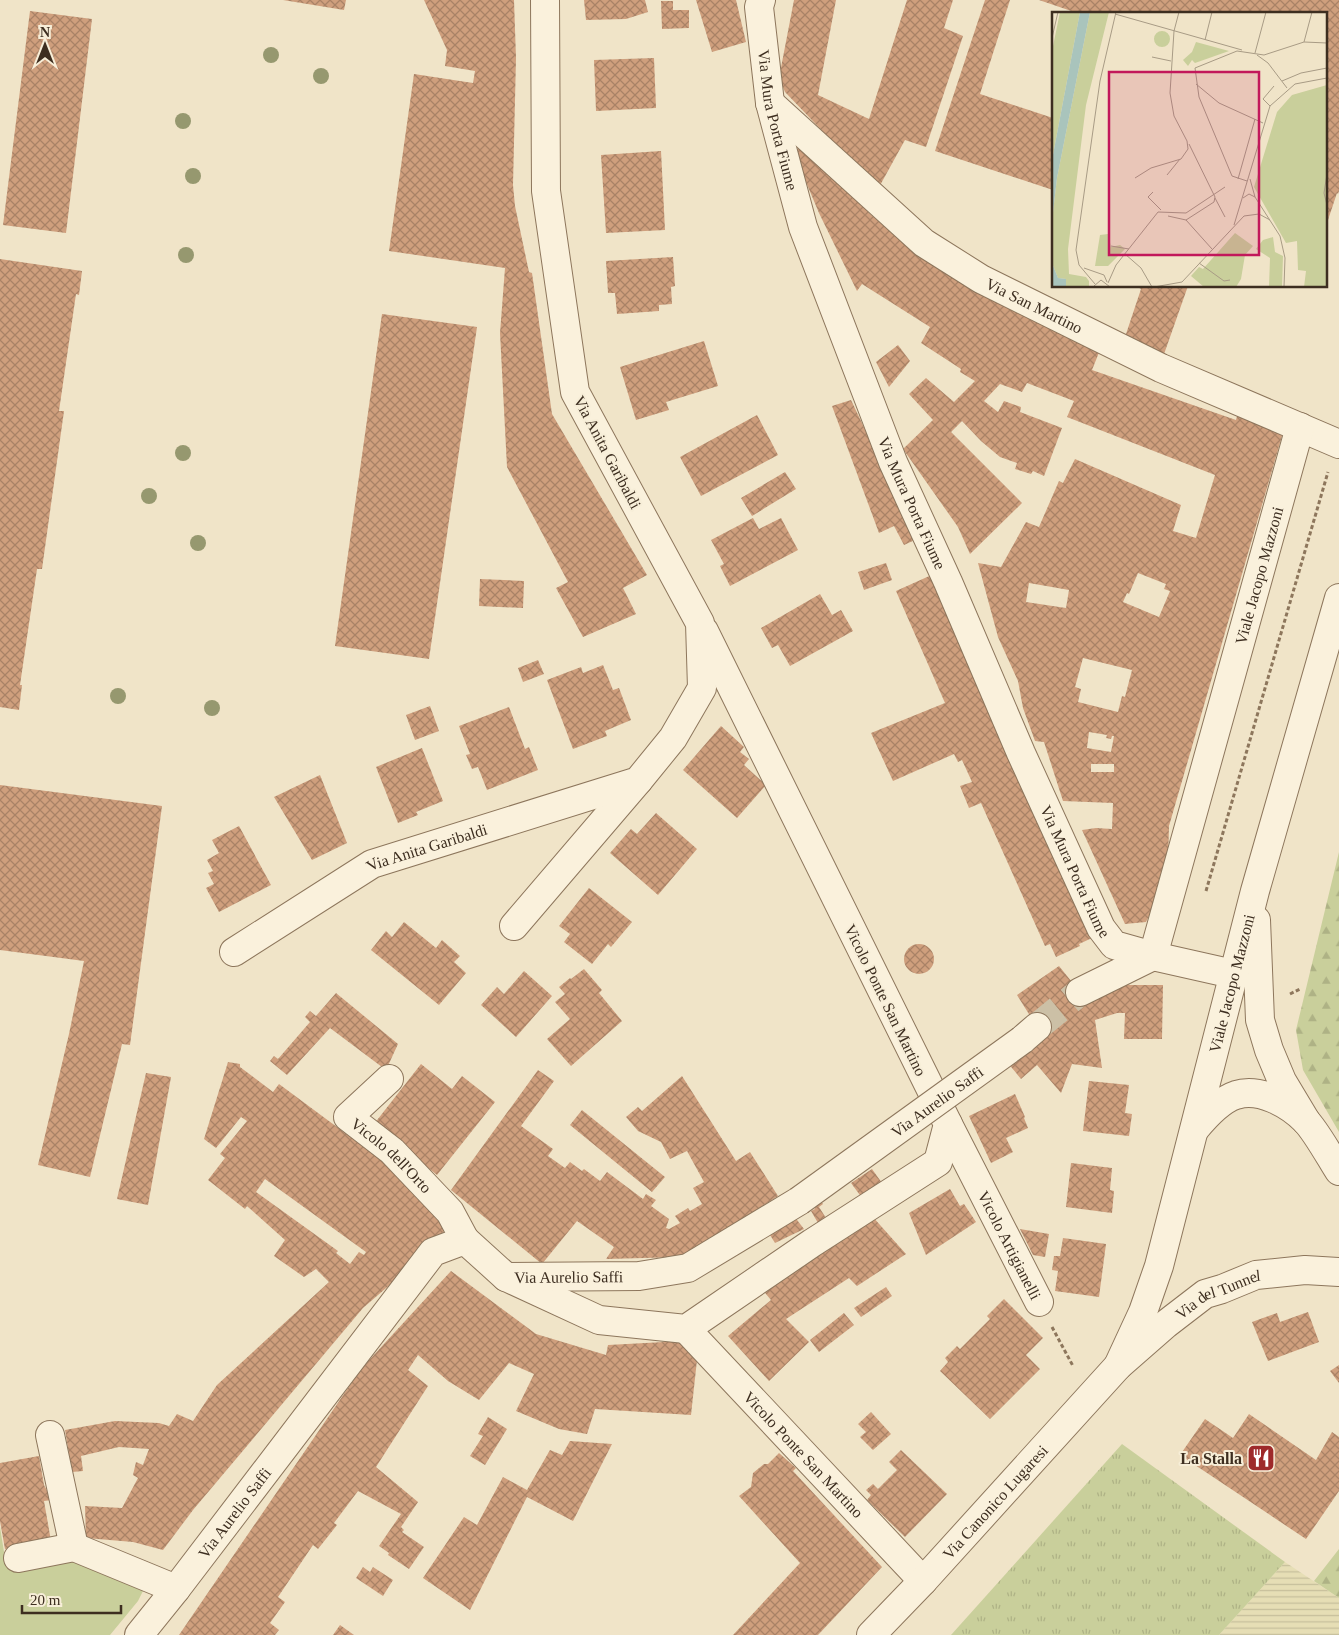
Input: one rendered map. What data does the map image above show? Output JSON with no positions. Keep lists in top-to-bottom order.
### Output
{
  "streets": {
    "street": [
      "Via Mura Porta Fiume",
      "Via San Martino",
      "Via Anita Garibaldi",
      "Viale Jacopo Mazzoni",
      "Vicolo Ponte San Martino",
      "Via Aurelio Saffi",
      "Vicolo dell'Orto",
      "Vicolo Artigianelli",
      "Via del Tunnel",
      "Via Canonico Lugaresi"
    ]
  },
  "crossings": [
    ["Via Mura Porta Fiume", "Via San Martino"],
    ["Via Mura Porta Fiume", "Viale Jacopo Mazzoni"],
    ["Via San Martino", "Viale Jacopo Mazzoni"],
    ["Via Anita Garibaldi", "Vicolo Ponte San Martino"],
    ["Viale Jacopo Mazzoni", "Via del Tunnel"],
    ["Viale Jacopo Mazzoni", "Via Canonico Lugaresi"],
    ["Vicolo Ponte San Martino", "Vicolo Artigianelli"],
    ["Vicolo Ponte San Martino", "Via Canonico Lugaresi"],
    ["Via Aurelio Saffi", "Vicolo dell'Orto"],
    ["Via del Tunnel", "Via Canonico Lugaresi"]
  ],
  "places": {
    "restaurant": ["La Stalla"]
  },
  "scale_bar": "20 m",
  "north": "top"
}
